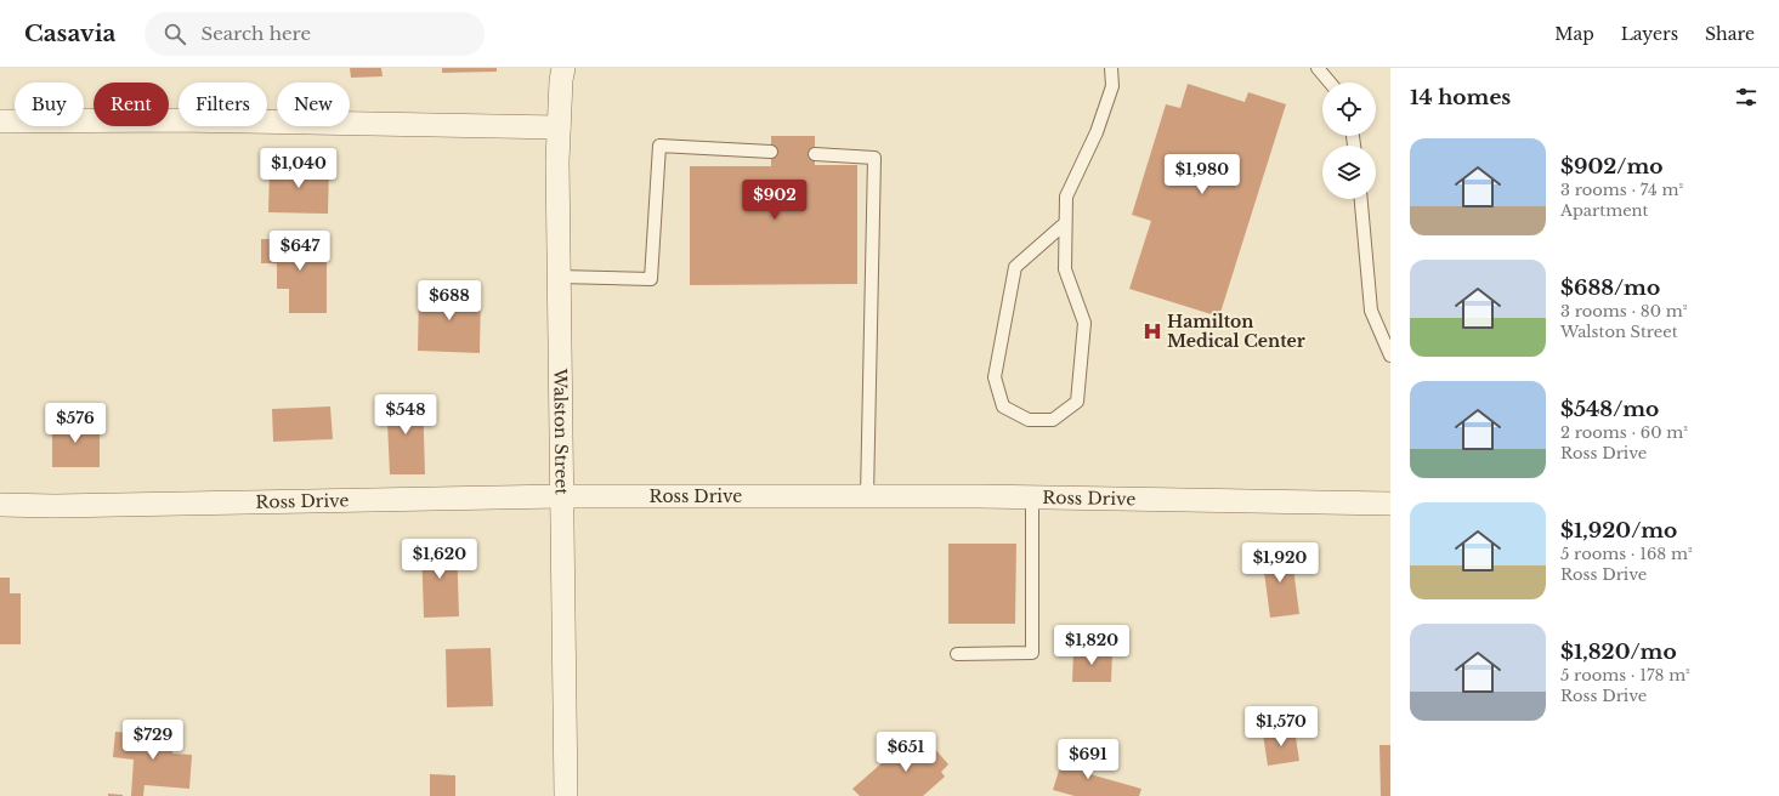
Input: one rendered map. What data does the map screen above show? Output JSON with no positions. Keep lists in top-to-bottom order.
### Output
{
  "streets": {
    "street": ["Walston Street", "Ross Drive"]
  },
  "crossings": [
    ["Walston Street", "Ross Drive"]
  ],
  "places": {
    "hospital": ["Hamilton Medical Center"]
  },
  "page": {
    "header": "Casavia",
    "search": "Search here",
    "nav": ["Map", "Layers", "Share"],
    "heading": "14 homes",
    "chip": [
      "Buy",
      "Rent",
      "Filters",
      "New"
    ],
    "list": [
      {
        "name": "$902/mo",
        "note": "3 rooms · 74 m² · Apartment"
      },
      {
        "name": "$688/mo",
        "note": "3 rooms · 80 m² · Walston Street"
      },
      {
        "name": "$548/mo",
        "note": "2 rooms · 60 m² · Ross Drive"
      },
      {
        "name": "$1,920/mo",
        "note": "5 rooms · 168 m² · Ross Drive"
      },
      {
        "name": "$1,820/mo",
        "note": "5 rooms · 178 m² · Ross Drive"
      }
    ],
    "price": [
      "$1,040",
      "$1,980",
      "$902",
      "$647",
      "$688",
      "$548",
      "$576",
      "$1,620",
      "$1,920",
      "$1,820",
      "$1,570",
      "$729",
      "$651",
      "$691"
    ]
  }
}
